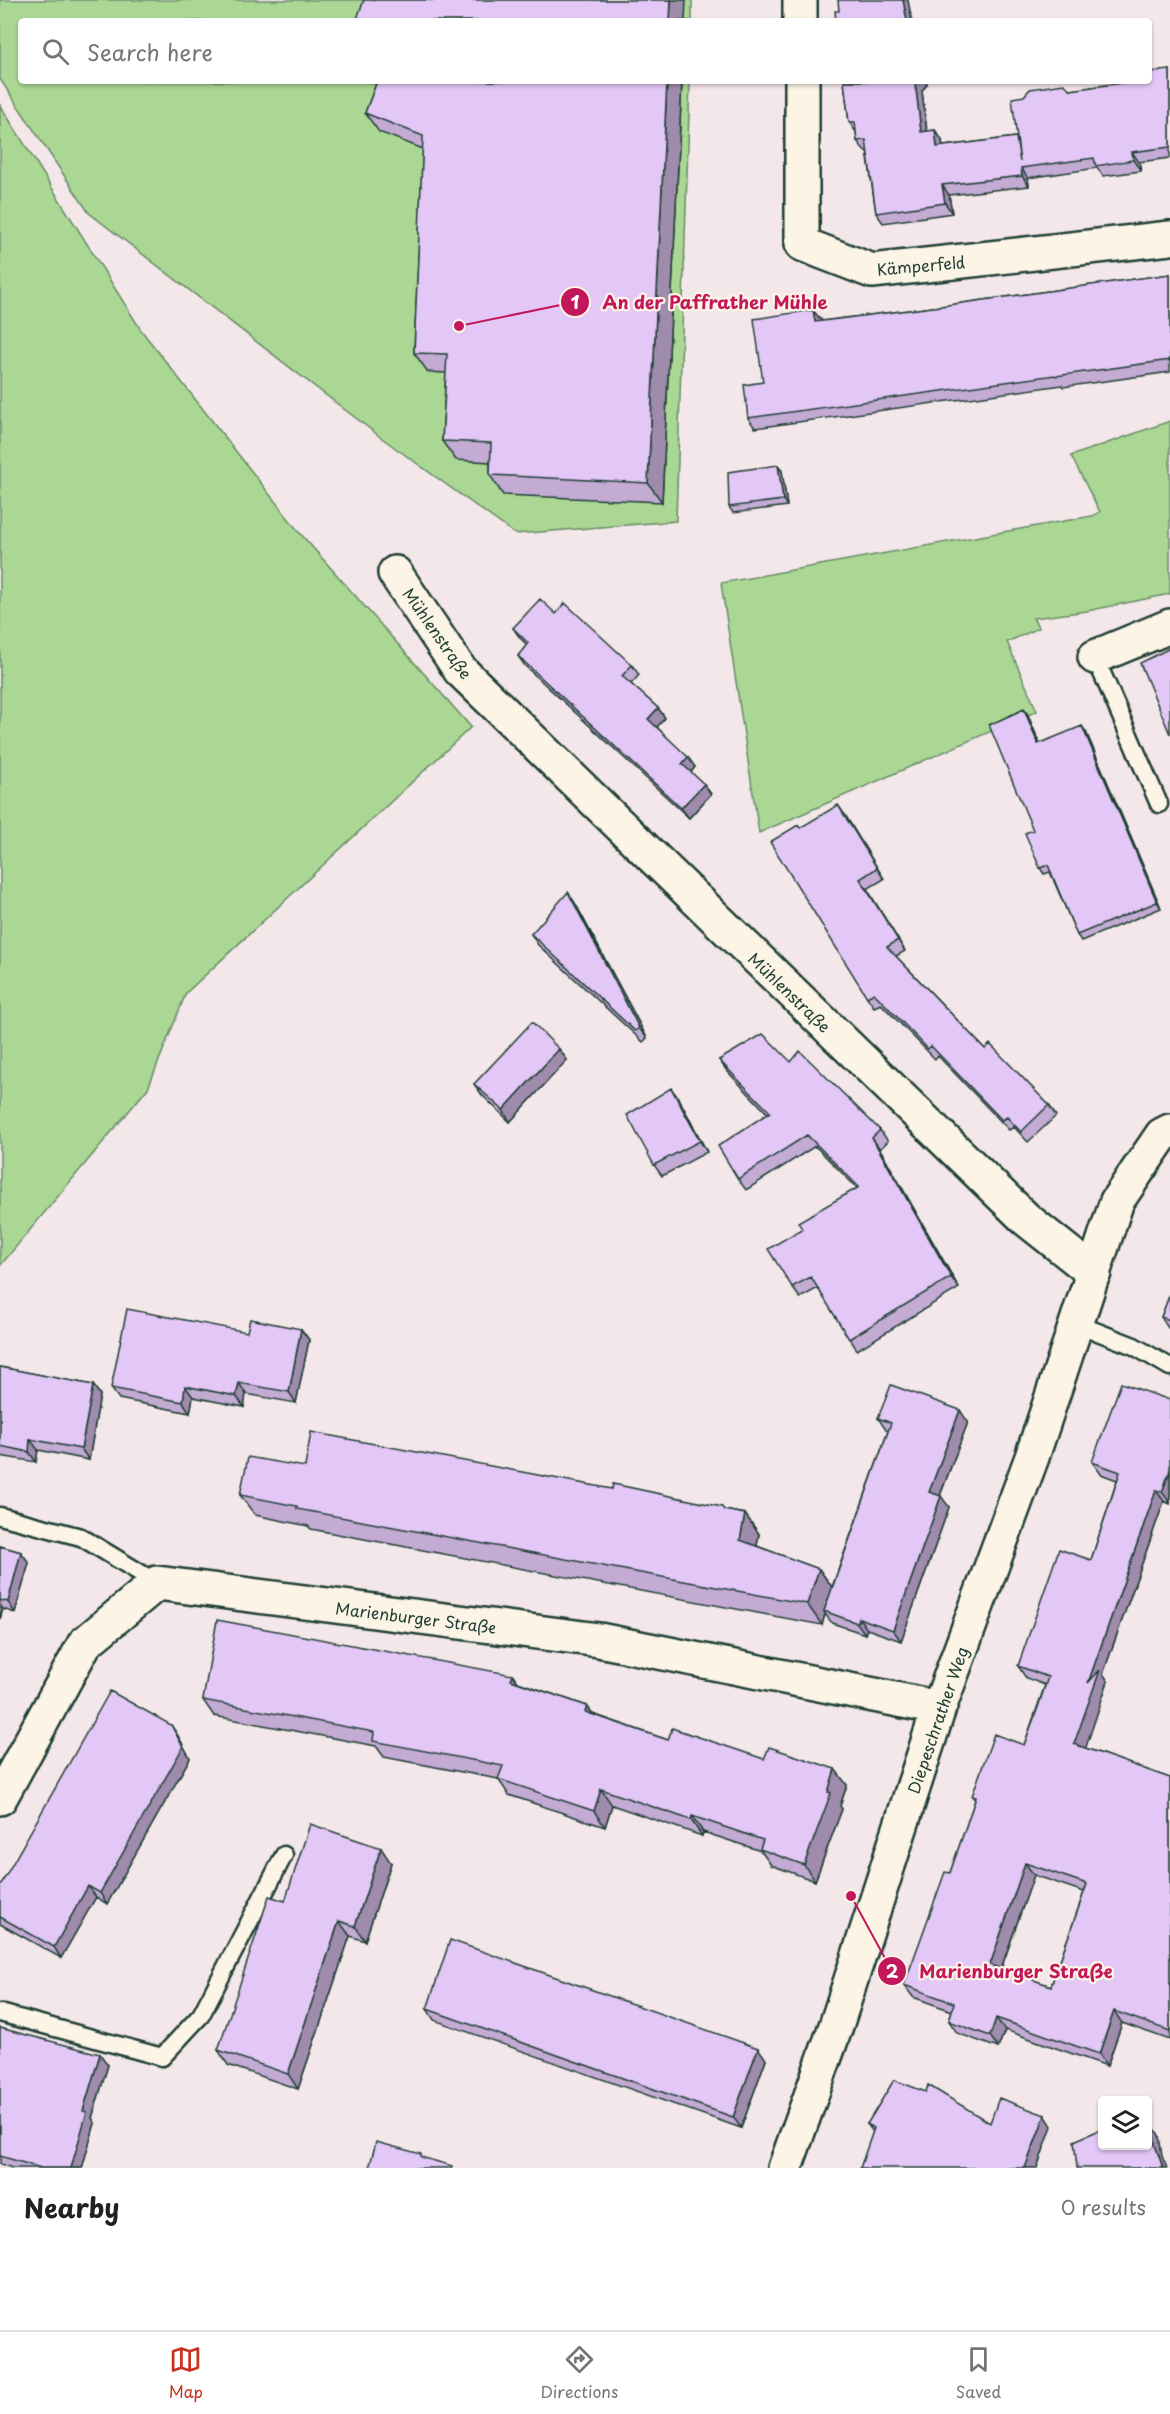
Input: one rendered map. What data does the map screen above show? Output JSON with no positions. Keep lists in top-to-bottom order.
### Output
{
  "streets": {
    "street": [
      "Kämperfeld",
      "Mühlenstraße",
      "Marienburger Straße",
      "Diepeschrather Weg"
    ]
  },
  "crossings": [
    ["Mühlenstraße", "Diepeschrather Weg"],
    ["Marienburger Straße", "Diepeschrather Weg"]
  ],
  "places": ["An der Paffrather Mühle", "Marienburger Straße"],
  "page": {
    "search": "Search here",
    "heading": ["Nearby", "0 results"],
    "nav": ["Map", "Directions", "Saved"]
  }
}
